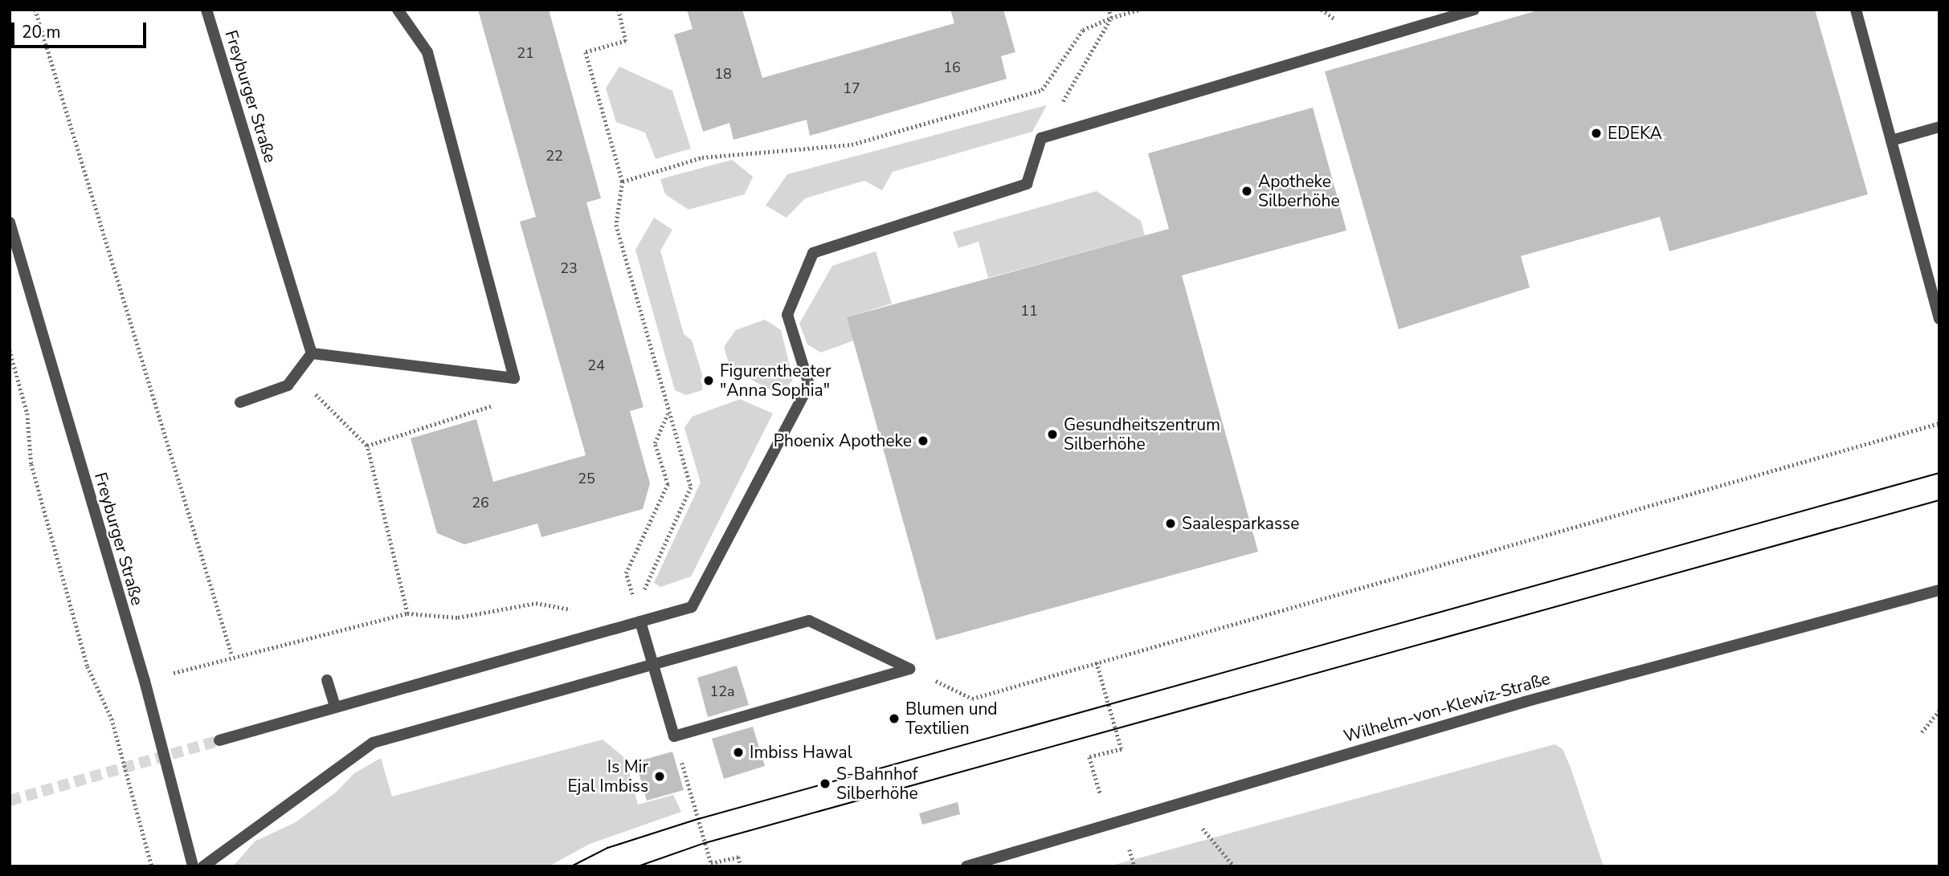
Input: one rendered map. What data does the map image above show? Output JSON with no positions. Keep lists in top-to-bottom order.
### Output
{
  "streets": {
    "street": ["Freyburger Straße", "Wilhelm-von-Klewiz-Straße"]
  },
  "places": [
    "EDEKA",
    "Apotheke Silberhöhe",
    "Figurentheater \"Anna Sophia\"",
    "Gesundheitszentrum Silberhöhe",
    "Phoenix Apotheke",
    "Saalesparkasse",
    "Blumen und Textilien",
    "Imbiss Hawal",
    "Is Mir Ejal Imbiss",
    "S-Bahnhof Silberhöhe"
  ],
  "house_numbers": [
    "21",
    "16",
    "18",
    "17",
    "22",
    "23",
    "11",
    "24",
    "25",
    "26",
    "12a"
  ],
  "scale_bar": "20 m"
}
